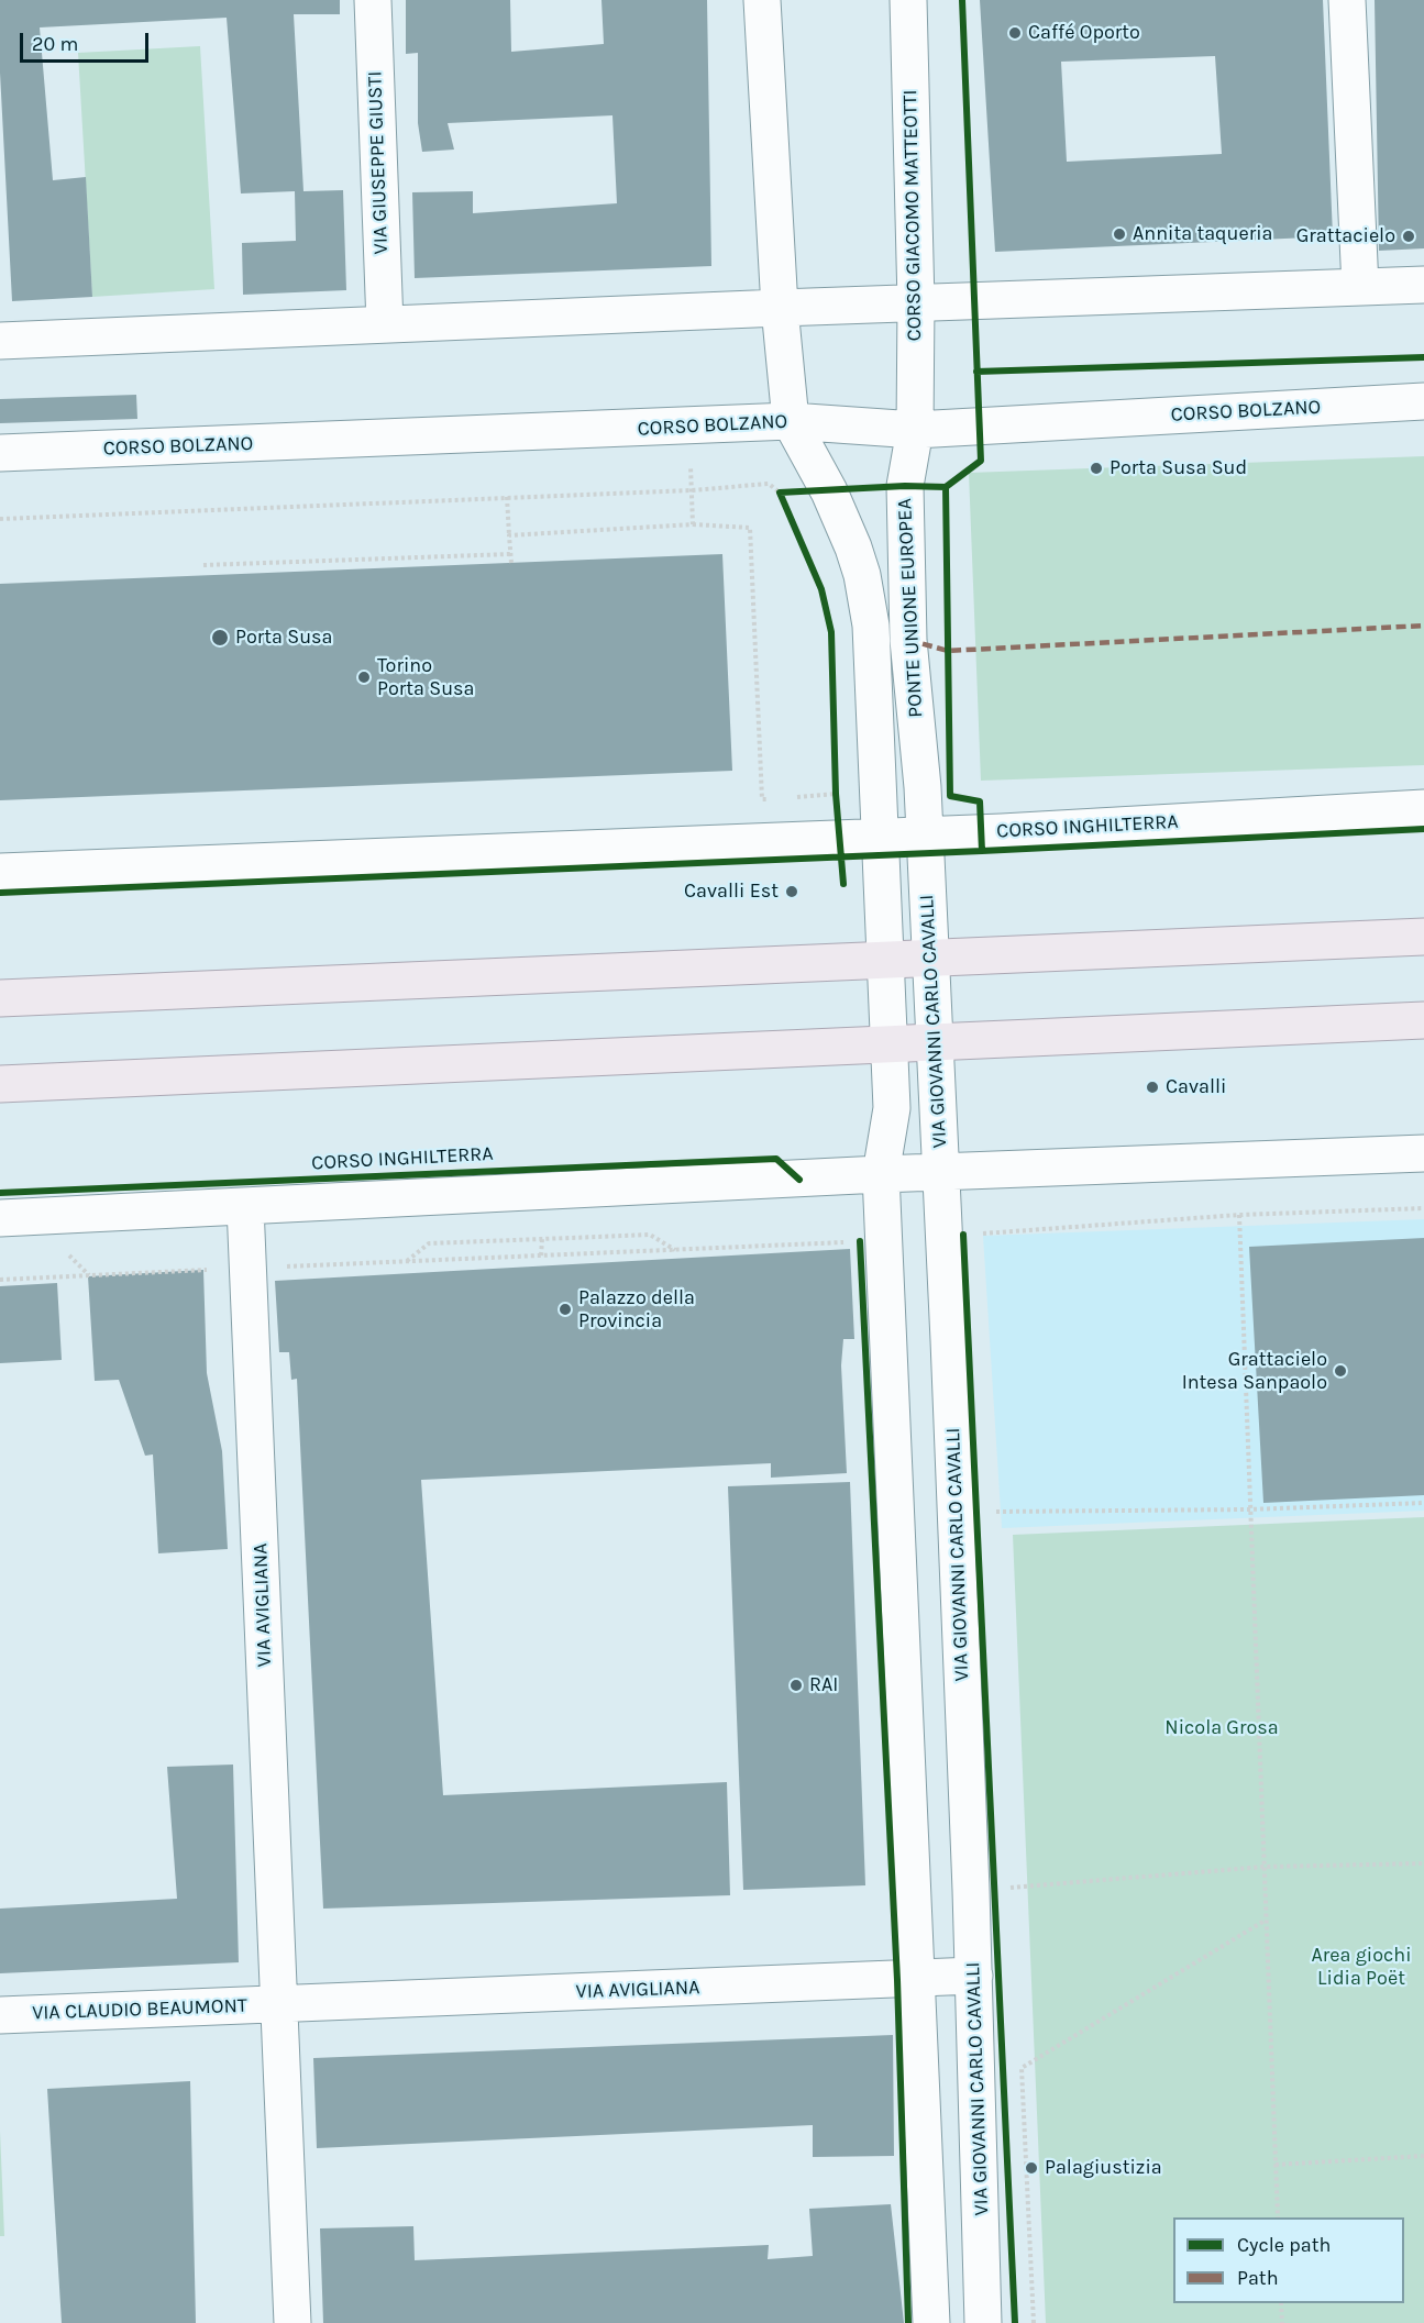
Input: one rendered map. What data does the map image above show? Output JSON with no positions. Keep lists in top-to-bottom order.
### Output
{
  "streets": {
    "street": [
      "VIA GIUSEPPE GIUSTI",
      "CORSO GIACOMO MATTEOTTI",
      "CORSO BOLZANO",
      "PONTE UNIONE EUROPEA",
      "CORSO INGHILTERRA",
      "VIA GIOVANNI CARLO CAVALLI",
      "VIA AVIGLIANA",
      "VIA CLAUDIO BEAUMONT"
    ]
  },
  "crossings": [
    ["CORSO GIACOMO MATTEOTTI", "CORSO BOLZANO"],
    ["CORSO GIACOMO MATTEOTTI", "PONTE UNIONE EUROPEA"],
    ["CORSO BOLZANO", "PONTE UNIONE EUROPEA"],
    ["PONTE UNIONE EUROPEA", "CORSO INGHILTERRA"],
    ["PONTE UNIONE EUROPEA", "VIA GIOVANNI CARLO CAVALLI"],
    ["CORSO INGHILTERRA", "VIA GIOVANNI CARLO CAVALLI"],
    ["CORSO INGHILTERRA", "VIA AVIGLIANA"],
    ["VIA AVIGLIANA", "VIA CLAUDIO BEAUMONT"]
  ],
  "parks": ["Nicola Grosa", "Area giochi Lidia Poët"],
  "places": [
    "Caffé Oporto",
    "Annita taqueria",
    "Grattacielo",
    "Porta Susa Sud",
    "Porta Susa",
    "Torino Porta Susa",
    "Cavalli Est",
    "Cavalli",
    "Palazzo della Provincia",
    "Grattacielo Intesa Sanpaolo",
    "RAI",
    "Palagiustizia"
  ],
  "legend": ["Cycle path", "Path"],
  "scale_bar": "20 m"
}
